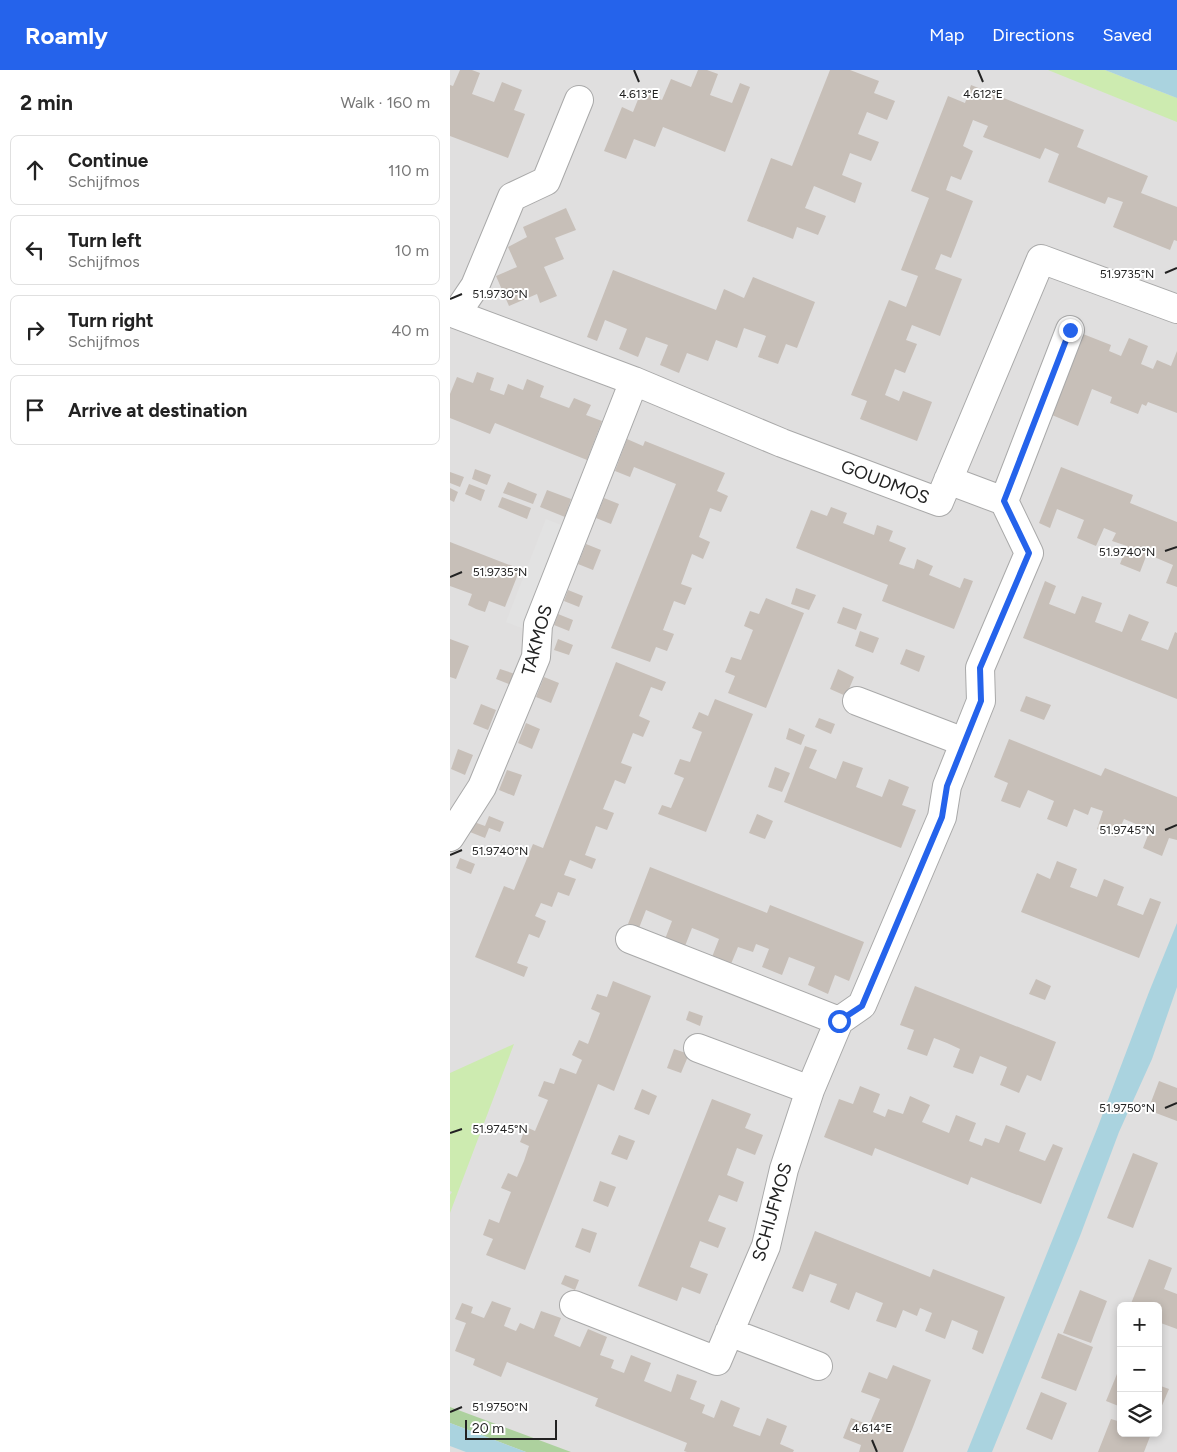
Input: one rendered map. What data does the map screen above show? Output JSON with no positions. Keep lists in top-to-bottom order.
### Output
{
  "streets": {
    "street": ["GOUDMOS", "TAKMOS", "SCHIJFMOS"]
  },
  "crossings": [
    ["GOUDMOS", "TAKMOS"]
  ],
  "scale_bar": "20 m",
  "page": {
    "header": "Roamly",
    "nav": ["Map", "Directions", "Saved"],
    "heading": ["2 min", "Walk · 160 m"],
    "list": [
      ["Continue", "Schijfmos", "110 m"],
      ["Turn left", "Schijfmos", "10 m"],
      ["Turn right", "Schijfmos", "40 m"],
      "Arrive at destination"
    ],
    "map_buttons": ["+", "−"],
    "scale": "20 m"
  },
  "coordinates": [
    "4.613°E",
    "4.612°E",
    "51.9735°N",
    "51.9730°N",
    "51.9740°N",
    "51.9745°N",
    "51.9750°N",
    "4.614°E"
  ]
}
